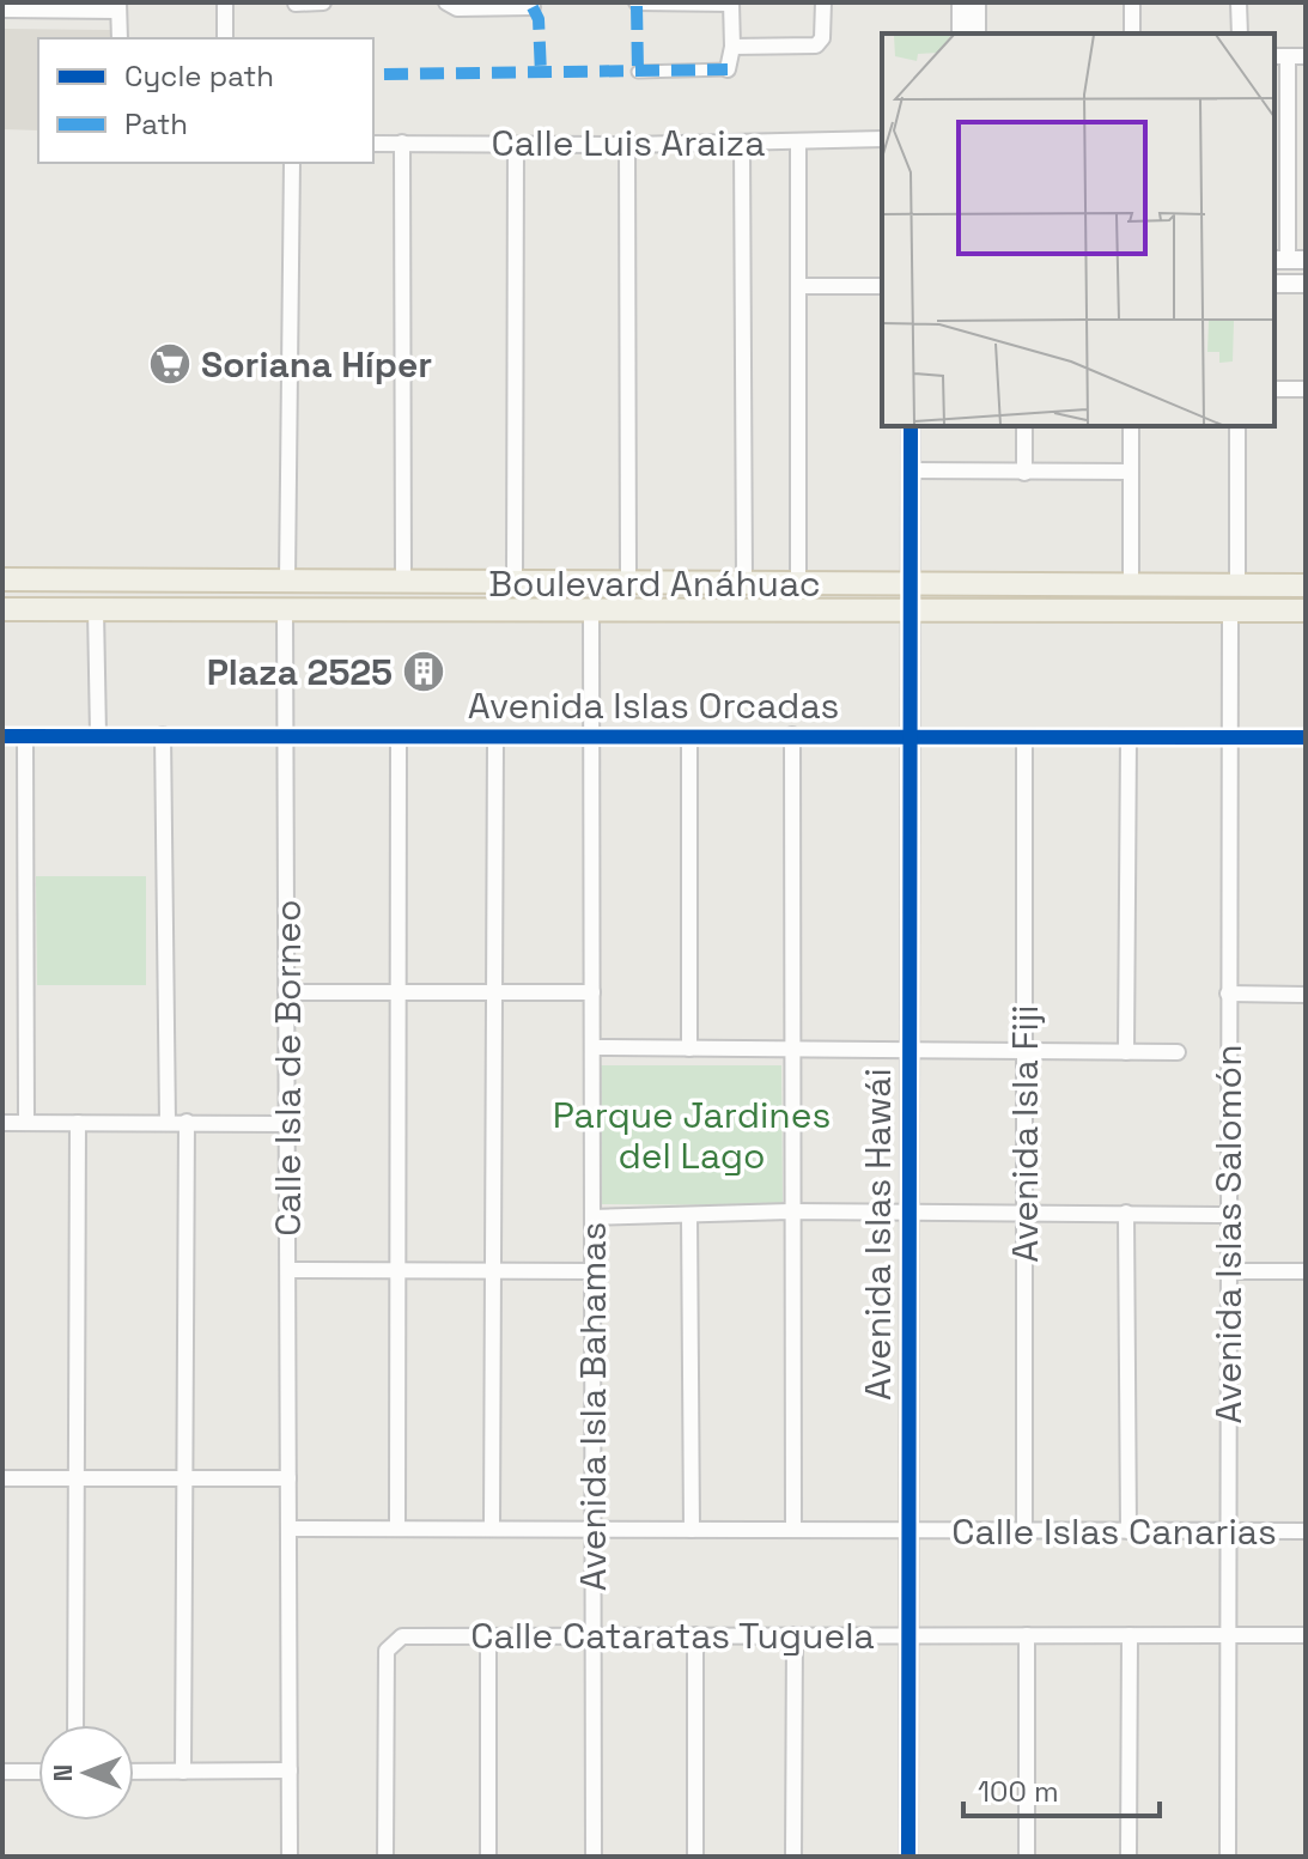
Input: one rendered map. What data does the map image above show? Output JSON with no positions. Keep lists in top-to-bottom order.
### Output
{
  "streets": {
    "main road": ["Boulevard Anáhuac"],
    "street": [
      "Calle Luis Araiza",
      "Avenida Islas Orcadas",
      "Calle Isla de Borneo",
      "Avenida Isla Fiji",
      "Avenida Islas Hawái",
      "Avenida Islas Salomón",
      "Avenida Isla Bahamas",
      "Calle Islas Canarias",
      "Calle Cataratas Tuguela"
    ]
  },
  "crossings": [
    ["Boulevard Anáhuac", "Calle Isla de Borneo"],
    ["Boulevard Anáhuac", "Avenida Islas Hawái"],
    ["Boulevard Anáhuac", "Avenida Islas Salomón"],
    ["Boulevard Anáhuac", "Avenida Isla Bahamas"],
    ["Avenida Islas Orcadas", "Calle Isla de Borneo"],
    ["Avenida Islas Orcadas", "Avenida Isla Fiji"],
    ["Avenida Islas Orcadas", "Avenida Islas Hawái"],
    ["Avenida Islas Orcadas", "Avenida Islas Salomón"],
    ["Avenida Islas Orcadas", "Avenida Isla Bahamas"],
    ["Calle Isla de Borneo", "Calle Islas Canarias"],
    ["Avenida Isla Fiji", "Calle Islas Canarias"],
    ["Avenida Islas Hawái", "Calle Islas Canarias"],
    ["Avenida Islas Hawái", "Calle Cataratas Tuguela"],
    ["Avenida Islas Salomón", "Calle Islas Canarias"],
    ["Avenida Islas Salomón", "Calle Cataratas Tuguela"],
    ["Avenida Isla Bahamas", "Calle Islas Canarias"],
    ["Avenida Isla Bahamas", "Calle Cataratas Tuguela"]
  ],
  "parks": ["Parque Jardines del Lago"],
  "places": {
    "supermarket": ["Soriana Híper"],
    "building": ["Plaza 2525"]
  },
  "legend": ["Cycle path", "Path"],
  "scale_bar": "100 m",
  "north": "left"
}
